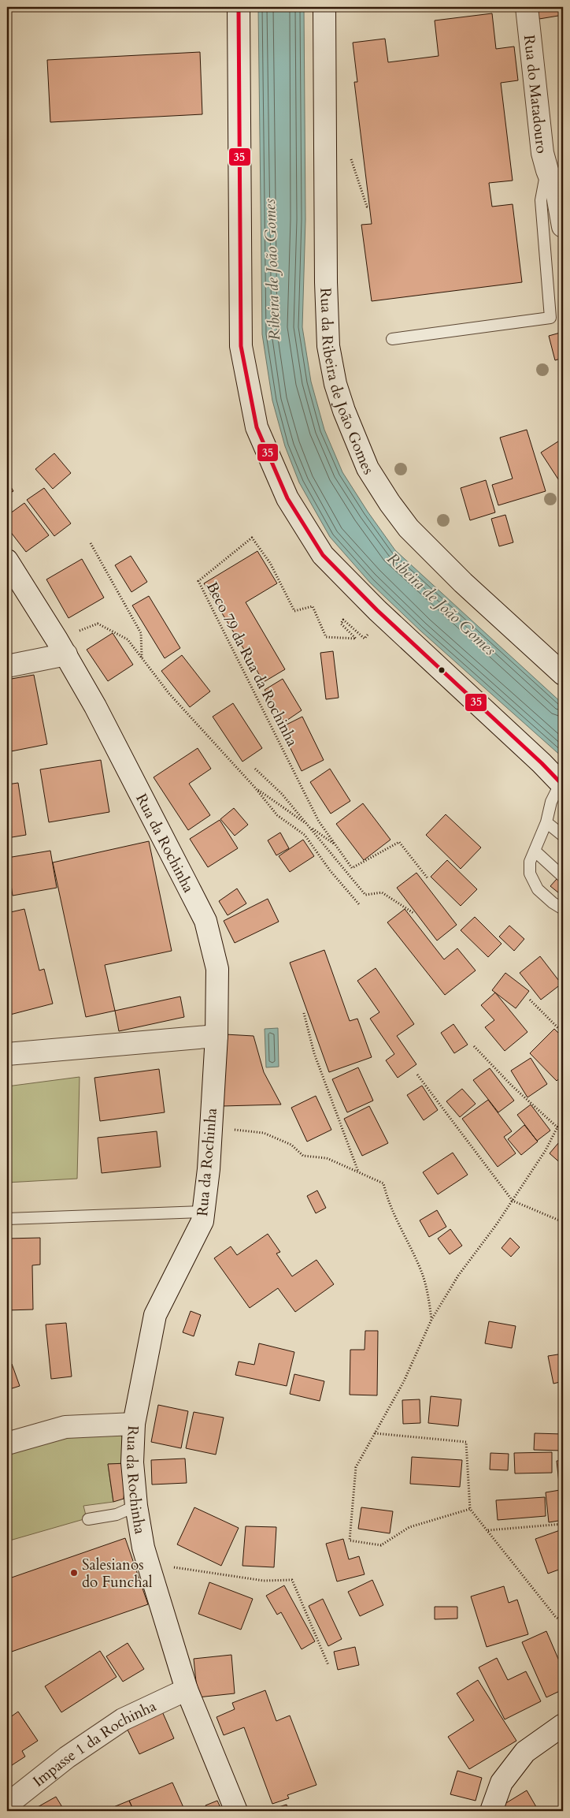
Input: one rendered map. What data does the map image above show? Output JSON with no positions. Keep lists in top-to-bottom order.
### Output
{
  "streets": {
    "street": [
      "Rua do Matadouro",
      "Rua da Ribeira de João Gomes",
      "Rua da Rochinha",
      "Impasse 1 da Rochinha"
    ],
    "path": ["Beco 79 da Rua da Rochinha"]
  },
  "crossings": [
    ["Rua da Rochinha", "Impasse 1 da Rochinha"]
  ],
  "water": ["Ribeira de João Gomes"],
  "places": ["Salesianos do Funchal"],
  "lines": ["transit line 35"]
}
